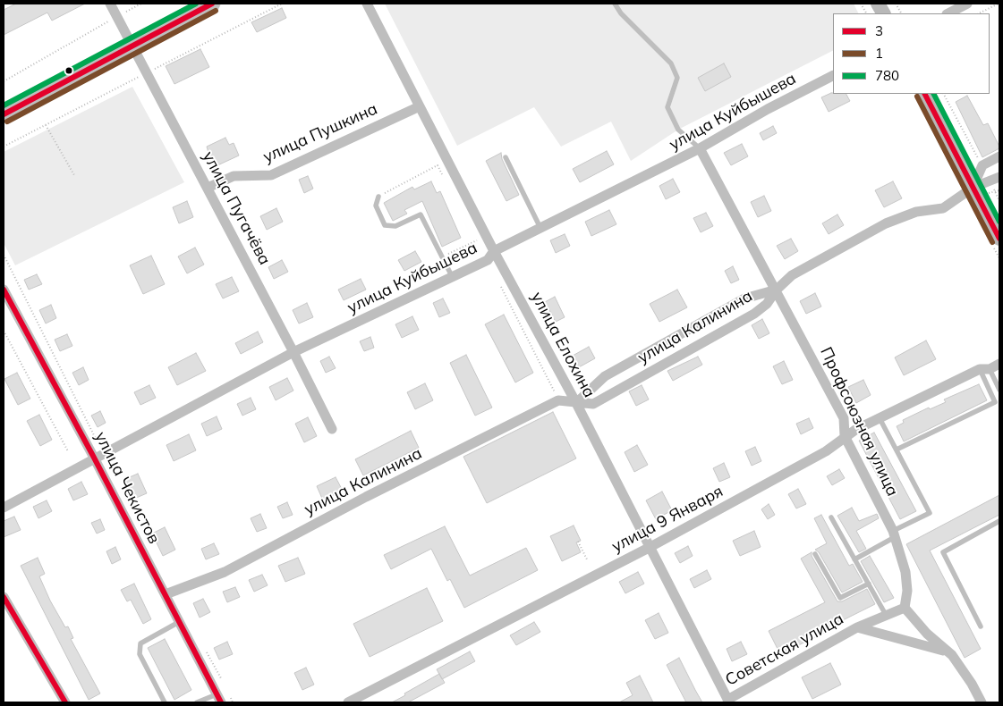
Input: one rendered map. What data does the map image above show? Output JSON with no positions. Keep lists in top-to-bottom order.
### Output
{
  "streets": {
    "street": [
      "улица Куйбышева",
      "улица Пушкина",
      "улица Пугачёва",
      "улица Калинина",
      "улица Елохина",
      "Профсоюзная улица",
      "улица Чекистов",
      "улица 9 Января",
      "Советская улица"
    ]
  },
  "crossings": [
    ["улица Куйбышева", "улица Пугачёва"],
    ["улица Куйбышева", "улица Елохина"],
    ["улица Куйбышева", "Профсоюзная улица"],
    ["улица Куйбышева", "улица Чекистов"],
    ["улица Пушкина", "улица Пугачёва"],
    ["улица Пушкина", "улица Елохина"],
    ["улица Калинина", "улица Елохина"],
    ["улица Калинина", "Профсоюзная улица"],
    ["улица Калинина", "улица Чекистов"],
    ["улица Елохина", "улица 9 Января"],
    ["улица Елохина", "Советская улица"],
    ["Профсоюзная улица", "улица 9 Января"],
    ["Профсоюзная улица", "Советская улица"]
  ],
  "lines": ["transit line 3", "transit line 780", "transit line 1"],
  "legend": ["3", "1", "780"]
}
